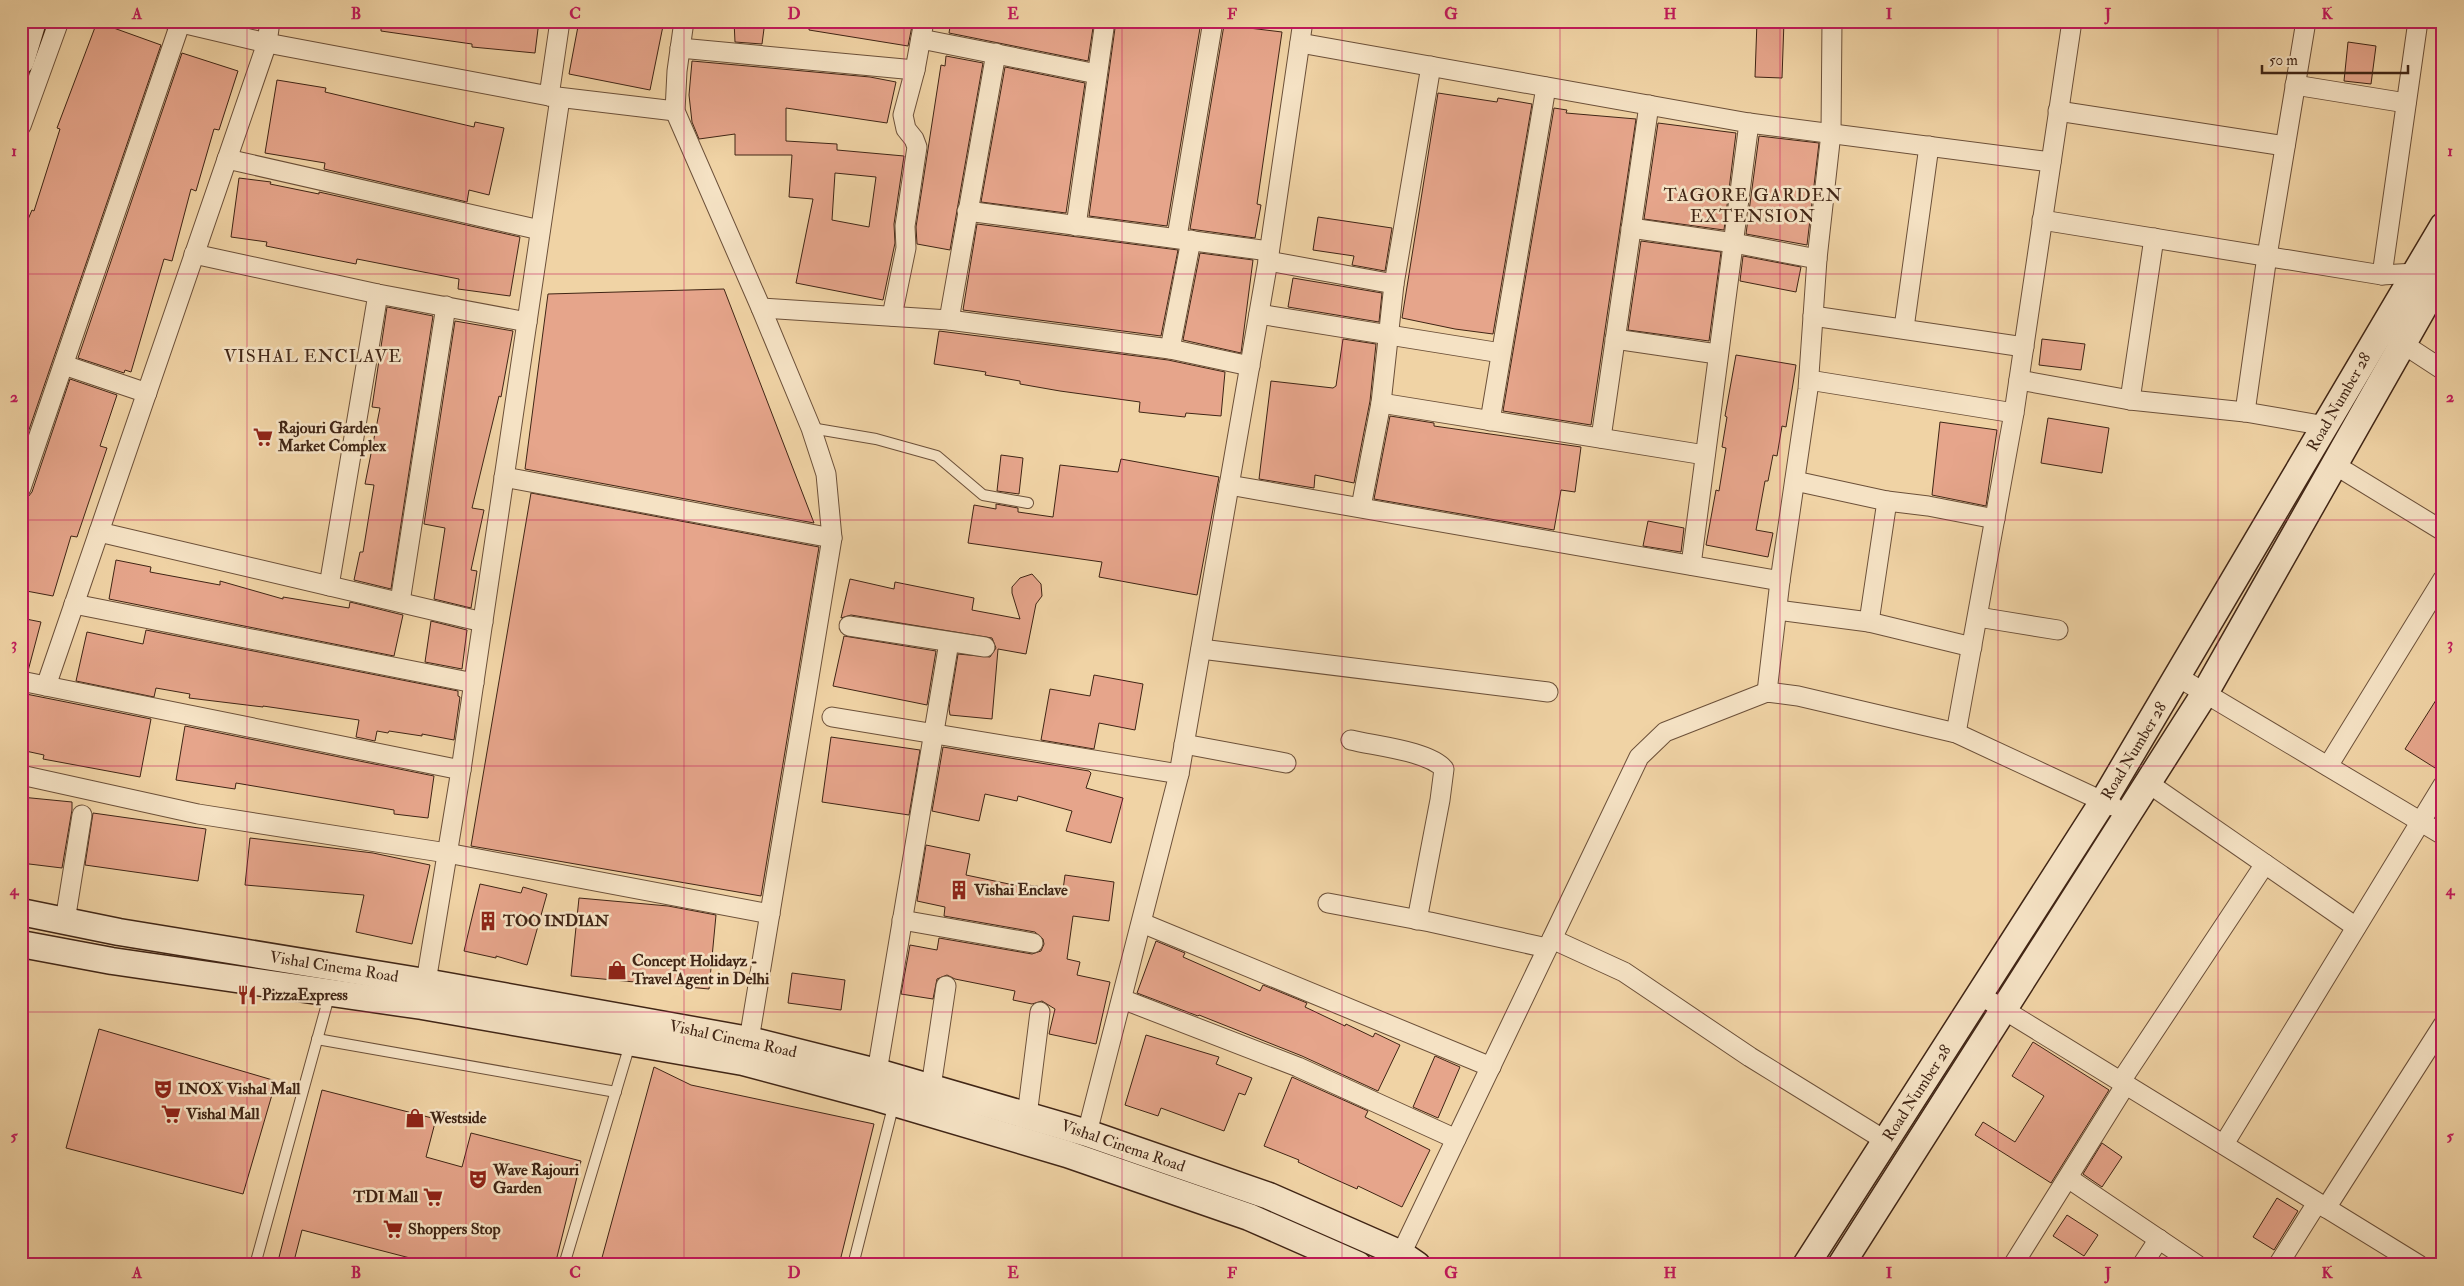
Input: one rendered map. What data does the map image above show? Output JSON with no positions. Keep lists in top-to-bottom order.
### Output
{
  "streets": {
    "street": ["Road Number 28", "Vishal Cinema Road"]
  },
  "districts": ["TAGORE GARDEN EXTENSION", "VISHAL ENCLAVE"],
  "places": {
    "supermarket": [
      "Rajouri Garden Market Complex",
      "Vishal Mall",
      "TDI Mall",
      "Shoppers Stop"
    ],
    "building": ["Vishai Enclave", "TOO INDIAN"],
    "shop": ["Concept Holidayz - Travel Agent in Delhi", "Westside"],
    "restaurant": ["PizzaExpress"],
    "theatre": ["INOX Vishal Mall", "Wave Rajouri Garden"]
  },
  "scale_bar": "50 m",
  "grid": {
    "columns": [
      "A",
      "B",
      "C",
      "D",
      "E",
      "F",
      "G",
      "H",
      "I",
      "J",
      "K"
    ],
    "rows": [
      "1",
      "2",
      "3",
      "4",
      "5"
    ]
  }
}
